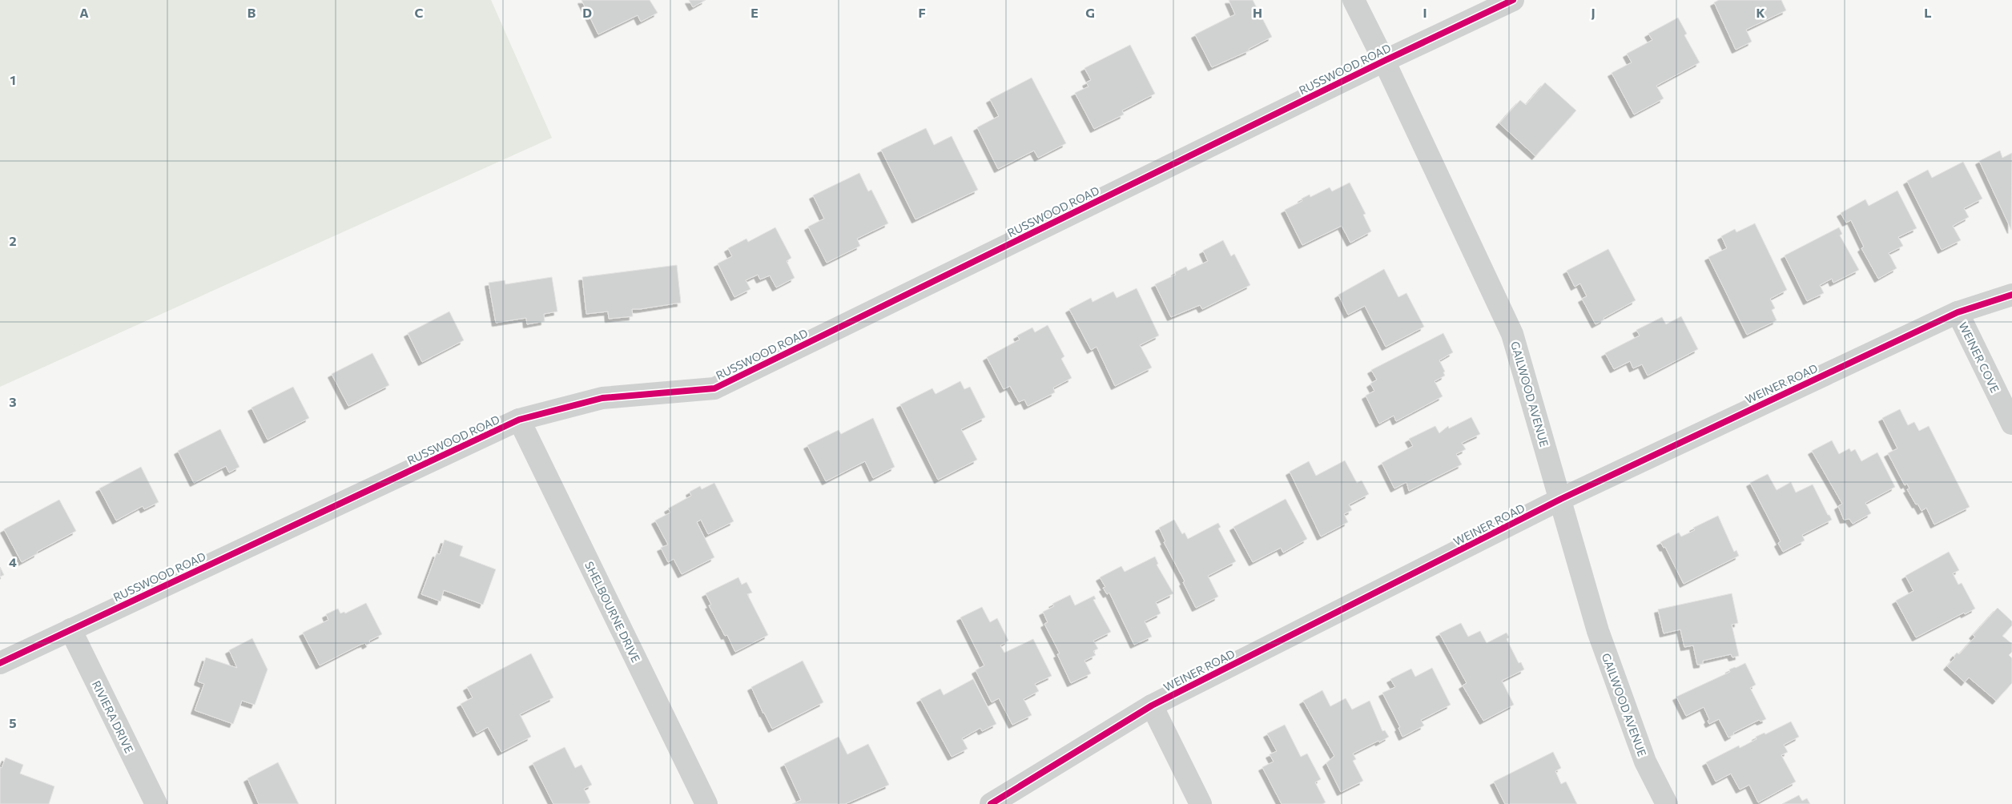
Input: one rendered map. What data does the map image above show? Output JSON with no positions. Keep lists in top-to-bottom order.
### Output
{
  "streets": {
    "street": [
      "RUSSWOOD ROAD",
      "WEINER COVE",
      "WEINER ROAD",
      "GAILWOOD AVENUE",
      "SHELBOURNE DRIVE",
      "RIVIERA DRIVE"
    ]
  },
  "crossings": [
    ["RUSSWOOD ROAD", "GAILWOOD AVENUE"],
    ["RUSSWOOD ROAD", "SHELBOURNE DRIVE"],
    ["RUSSWOOD ROAD", "RIVIERA DRIVE"],
    ["WEINER COVE", "WEINER ROAD"],
    ["WEINER ROAD", "GAILWOOD AVENUE"]
  ],
  "grid": {
    "columns": [
      "A",
      "B",
      "C",
      "D",
      "E",
      "F",
      "G",
      "H",
      "I",
      "J",
      "K",
      "L"
    ],
    "rows": [
      "1",
      "2",
      "3",
      "4",
      "5"
    ]
  }
}
